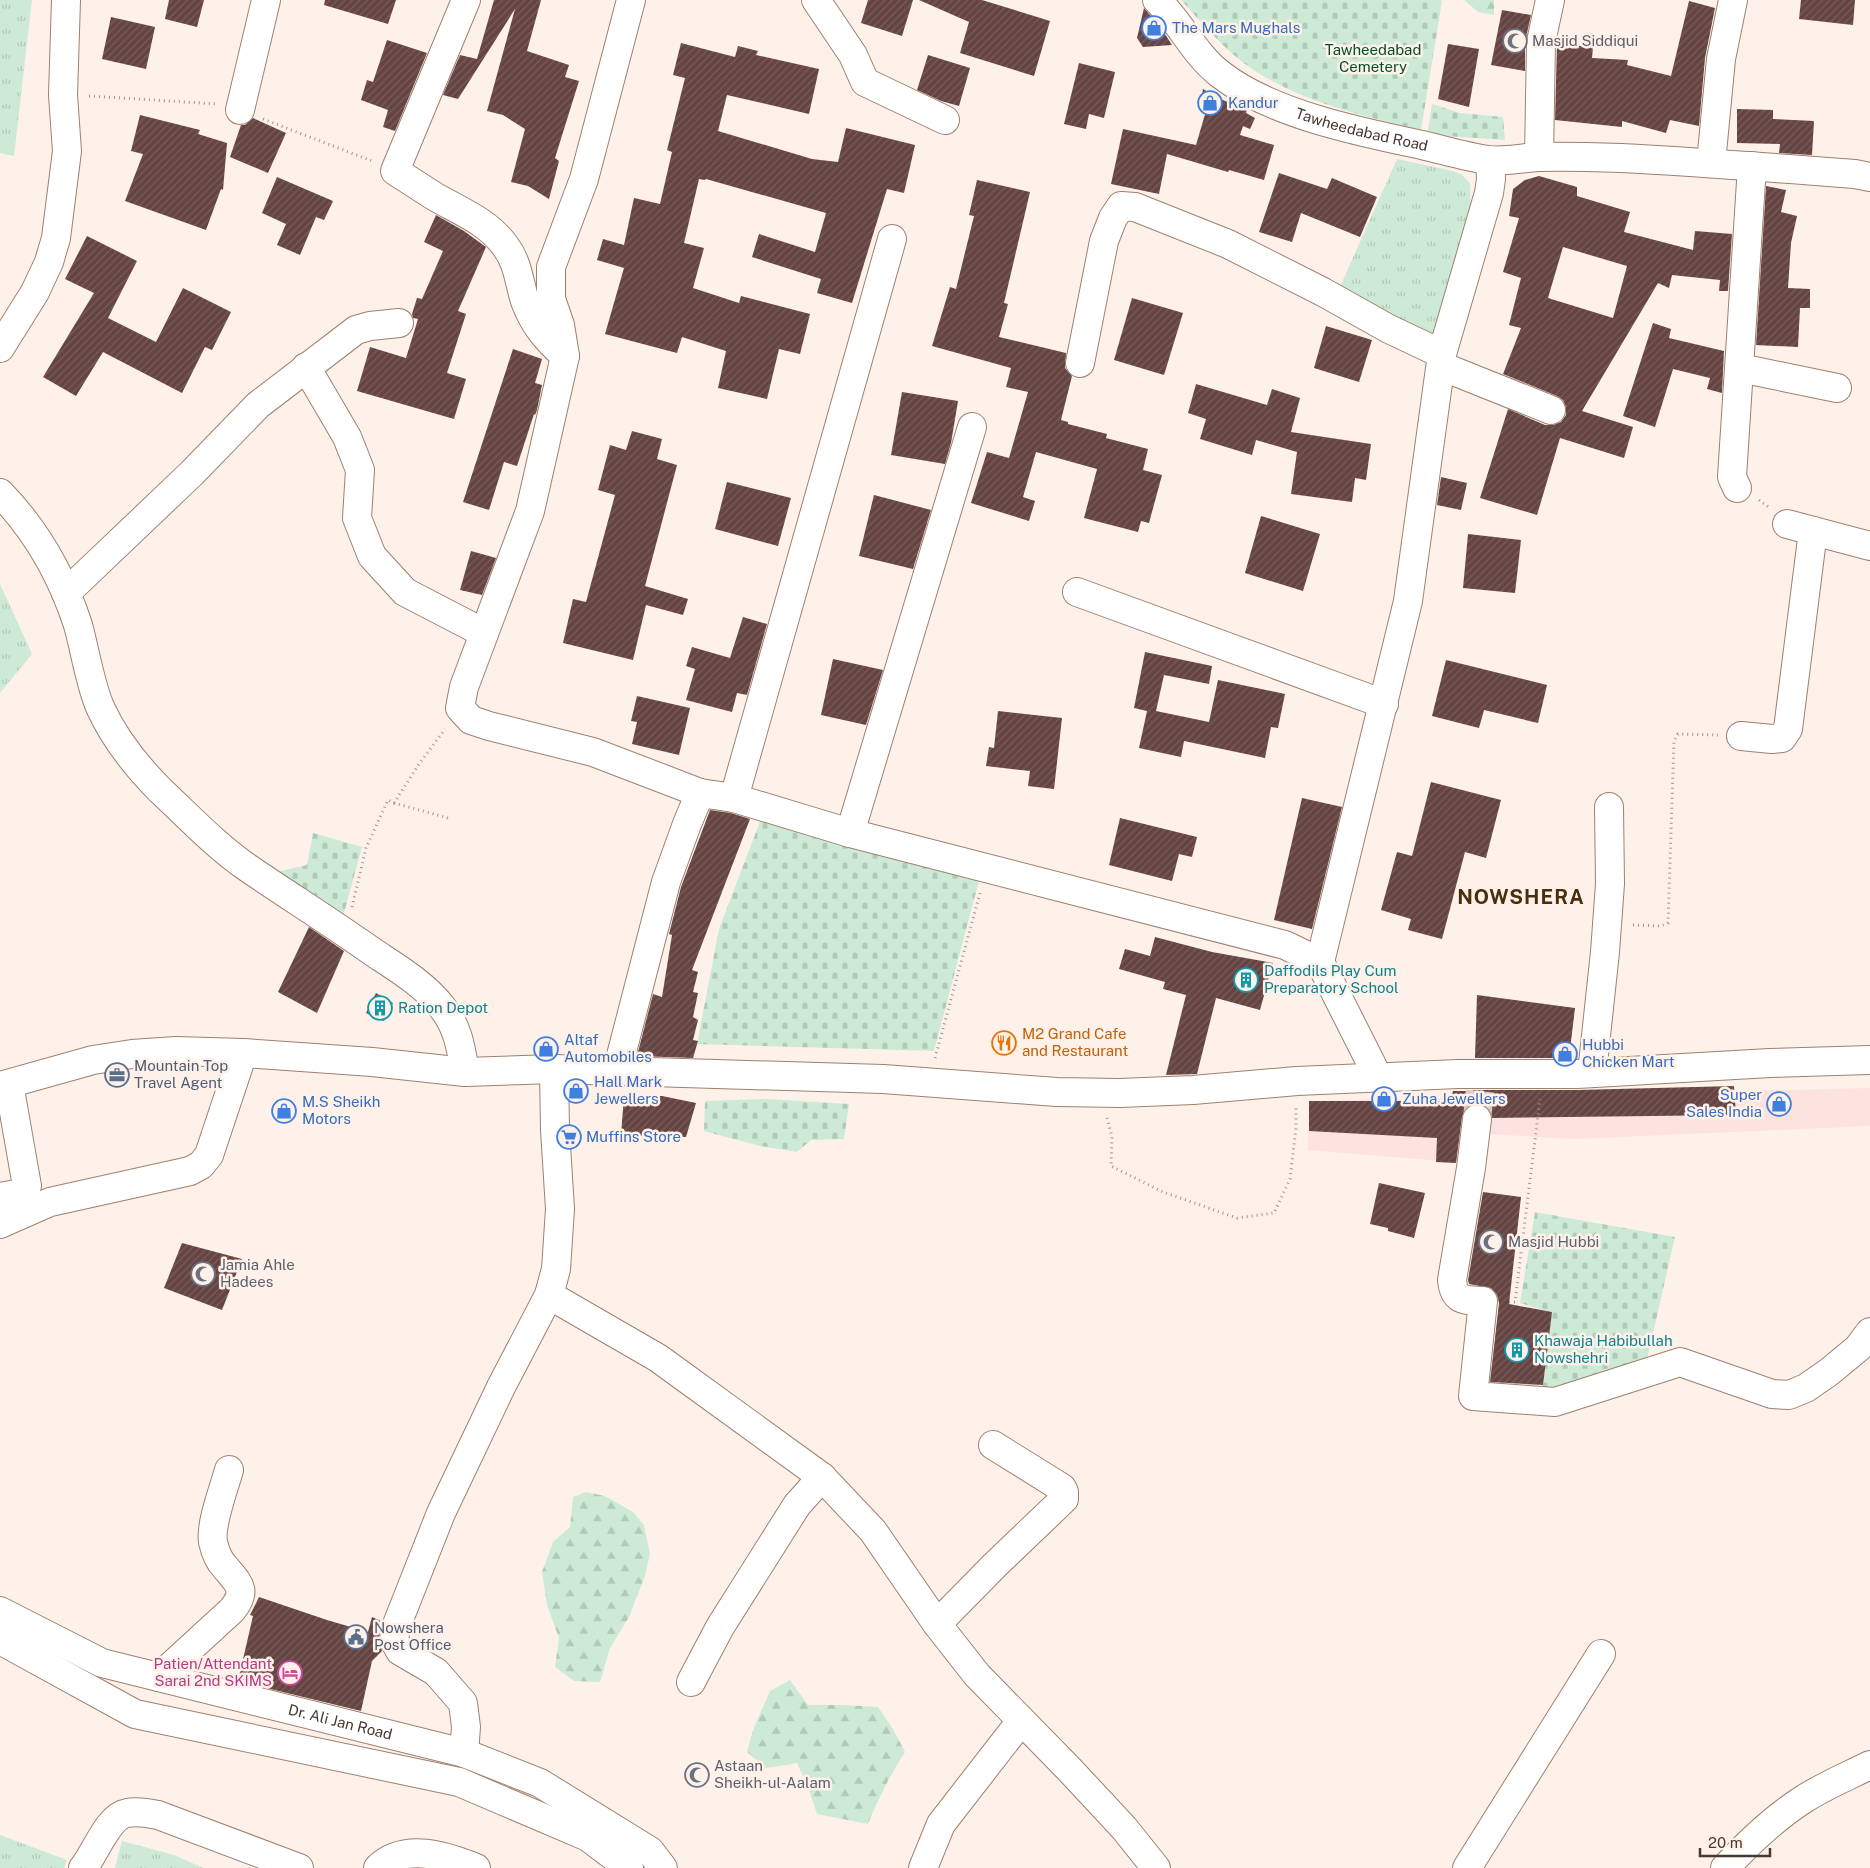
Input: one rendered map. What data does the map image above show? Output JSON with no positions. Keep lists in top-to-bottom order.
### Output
{
  "streets": {
    "main road": ["Tawheedabad Road", "Dr. Ali Jan Road"]
  },
  "districts": ["NOWSHERA"],
  "parks": ["Tawheedabad Cemetery"],
  "places": {
    "shop": [
      "The Mars Mughals",
      "Kandur",
      "Altaf Automobiles",
      "Hubbi Chicken Mart",
      "Hall Mark Jewellers",
      "Zuha Jewellers",
      "Super Sales India",
      "M.S Sheikh Motors"
    ],
    "mosque": [
      "Masjid Siddiqui",
      "Masjid Hubbi",
      "Jamia Ahle Hadees",
      "Astaan Sheikh-ul-Aalam"
    ],
    "building": ["Daffodils Play Cum Preparatory School", "Ration Depot", "Khawaja Habibullah Nowshehri"],
    "restaurant": ["M2 Grand Cafe and Restaurant"],
    "office": ["Mountain Top Travel Agent"],
    "supermarket": ["Muffins Store"],
    "public building": ["Nowshera Post Office"],
    "hotel": ["Patien/Attendant Sarai 2nd SKIMS"]
  },
  "scale_bar": "20 m"
}
